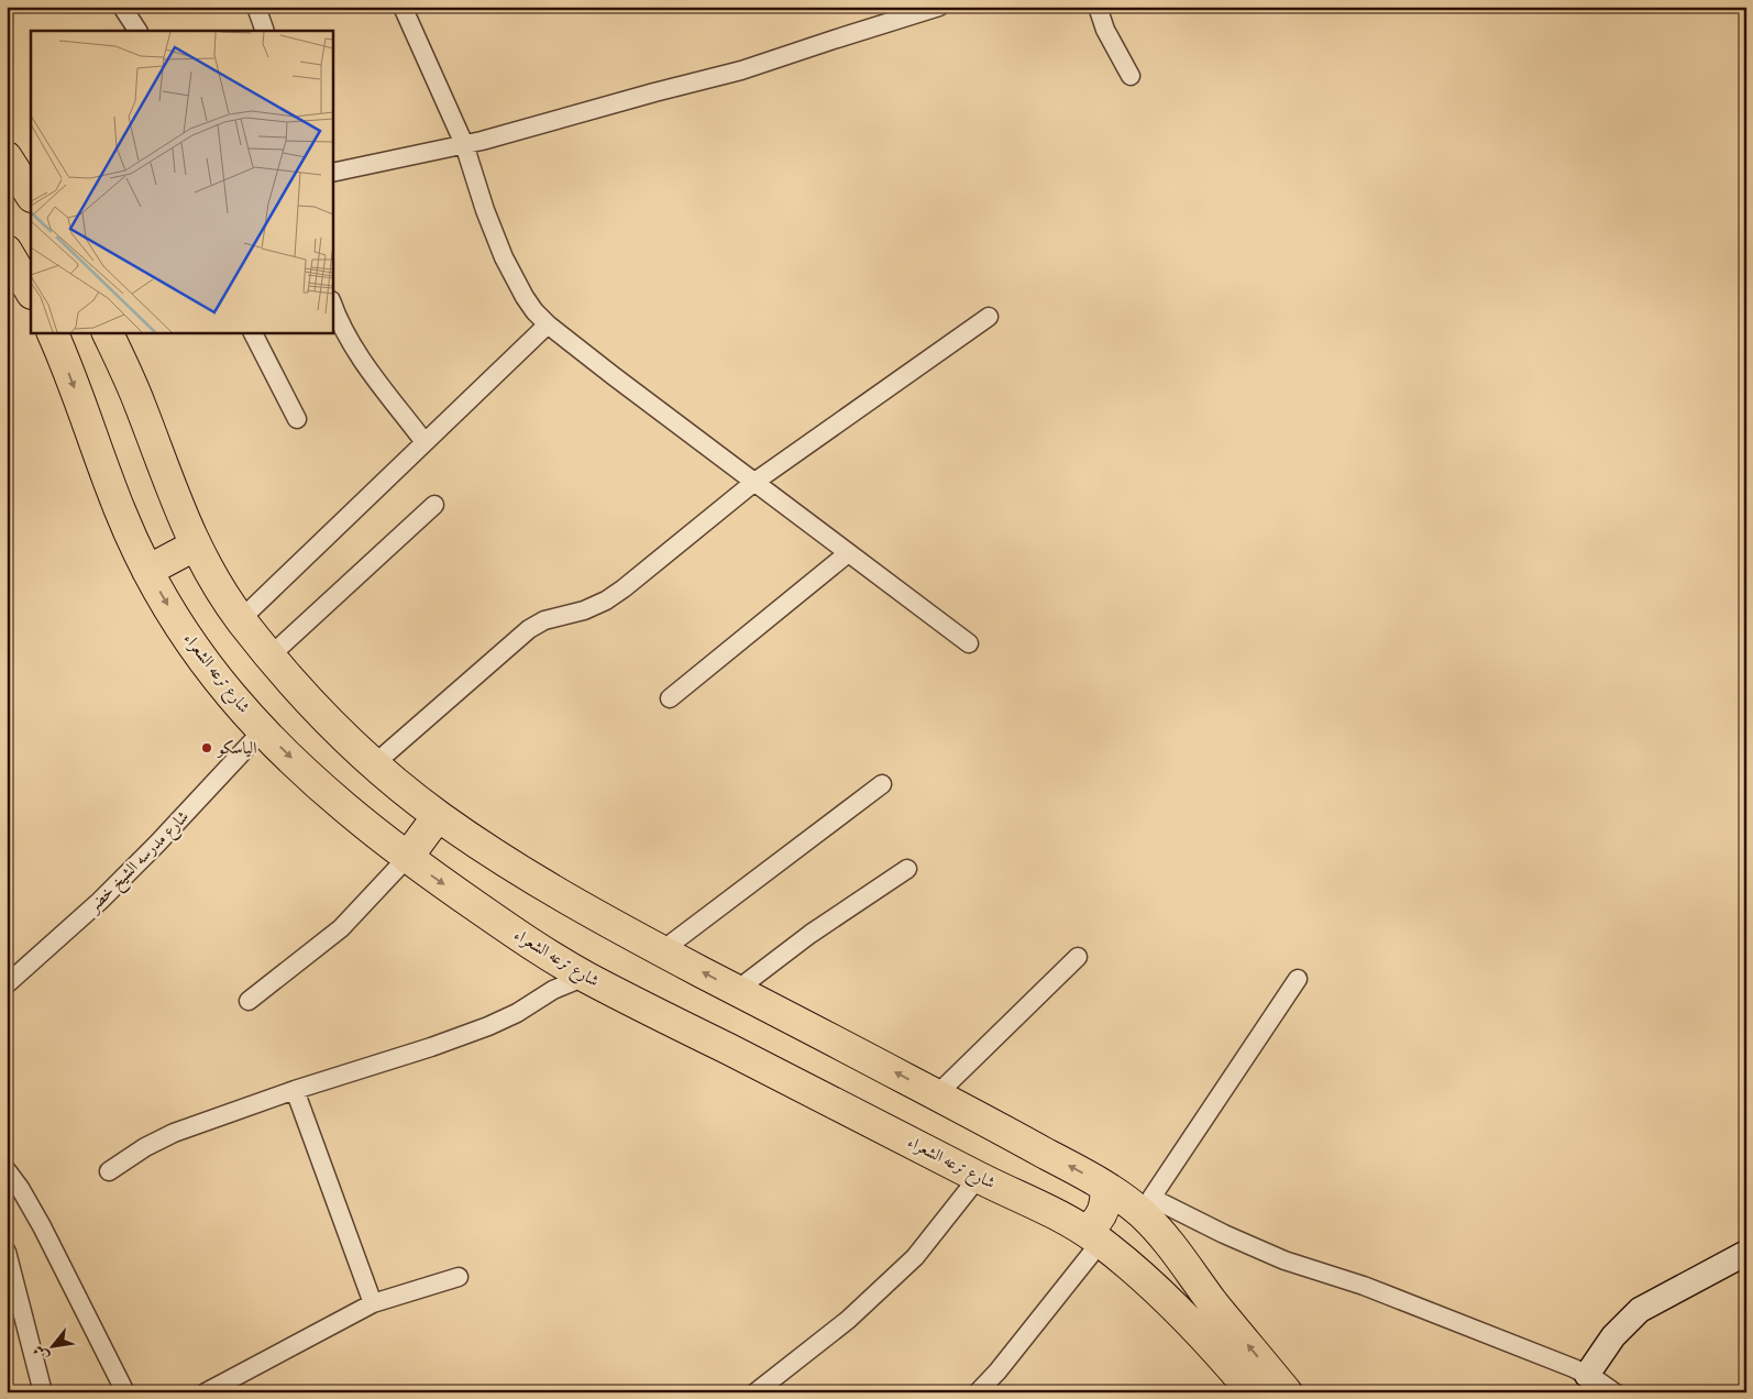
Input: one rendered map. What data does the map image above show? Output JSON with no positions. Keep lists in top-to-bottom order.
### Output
{
  "streets": {
    "highway": ["شارع ترعه الشعراء"],
    "street": ["شارع مدرسه الشيخ خضر"]
  },
  "crossings": [
    ["شارع ترعه الشعراء", "شارع مدرسه الشيخ خضر"]
  ],
  "places": ["الياسكو"],
  "north": "bottom left"
}
